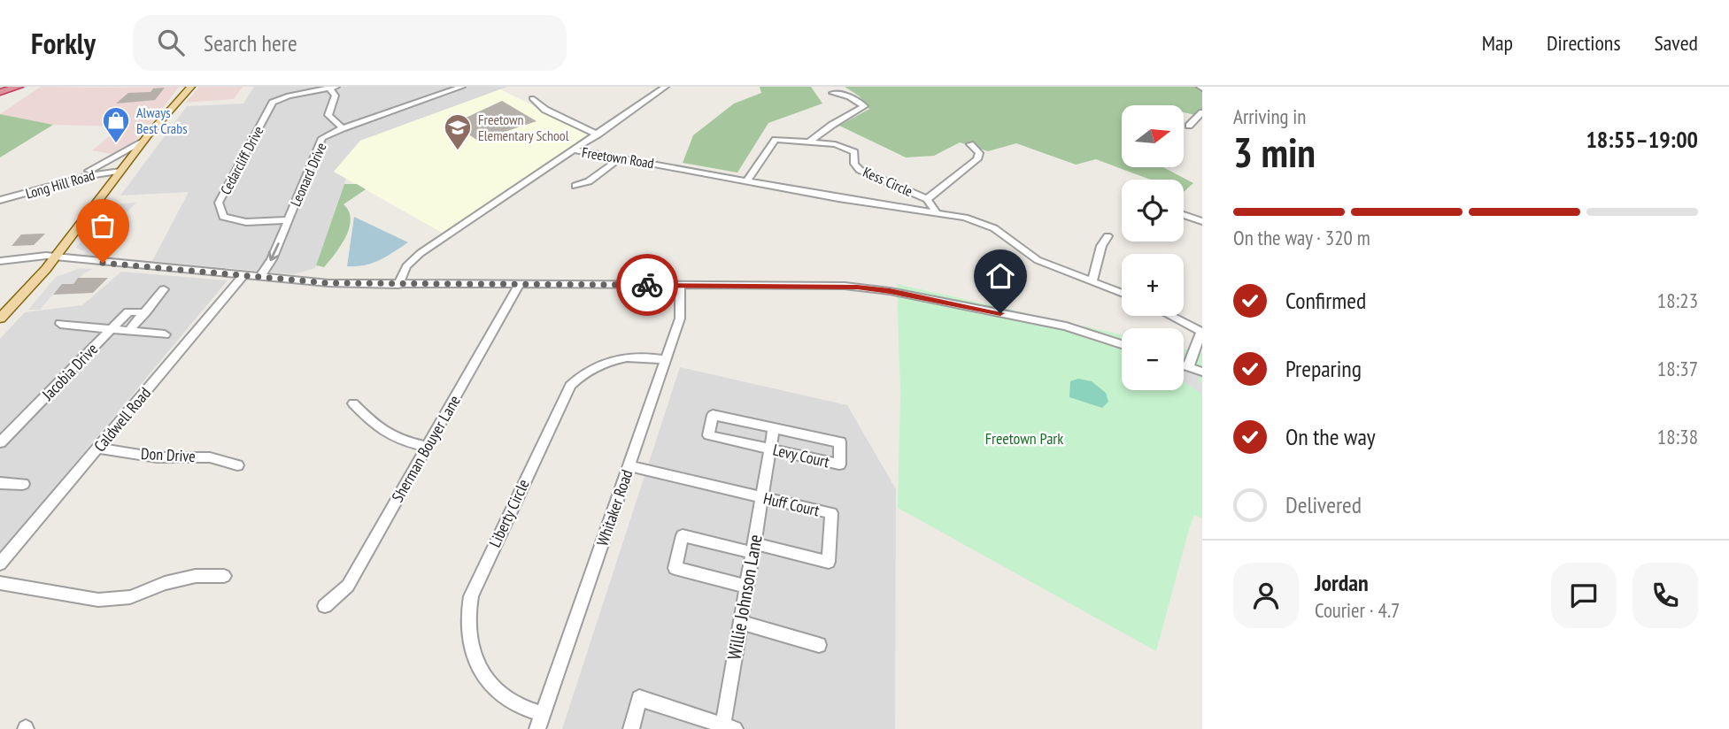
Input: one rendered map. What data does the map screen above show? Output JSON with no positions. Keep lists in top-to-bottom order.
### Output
{
  "streets": {
    "street": [
      "Freetown Road",
      "Cedarcliff Drive",
      "Leonard Drive",
      "Kess Circle",
      "Long Hill Road",
      "Jacobia Drive",
      "Caldwell Road",
      "Sherman Bouyer Lane",
      "Don Drive",
      "Levy Court",
      "Huff Court",
      "Whitaker Road",
      "Liberty Circle",
      "Willie Johnson Lane"
    ]
  },
  "crossings": [
    ["Freetown Road", "Kess Circle"],
    ["Cedarcliff Drive", "Leonard Drive"],
    ["Caldwell Road", "Don Drive"],
    ["Levy Court", "Willie Johnson Lane"],
    ["Huff Court", "Whitaker Road"],
    ["Huff Court", "Willie Johnson Lane"],
    ["Whitaker Road", "Liberty Circle"]
  ],
  "parks": ["Freetown Park"],
  "places": {
    "shop": ["Always Best Crabs"],
    "school or university": ["Freetown Elementary School"]
  },
  "north": "right",
  "page": {
    "header": "Forkly",
    "search": "Search here",
    "nav": ["Map", "Directions", "Saved"],
    "heading": ["3 min", "Arriving in", "18:55–19:00"],
    "panel": ["Jordan", "Courier · 4.7"],
    "map_buttons": ["+", "−"],
    "bar": "On the way · 320 m",
    "list": [
      ["Confirmed", "18:23"],
      ["Preparing", "18:37"],
      ["On the way", "18:38"],
      "Delivered"
    ]
  }
}
